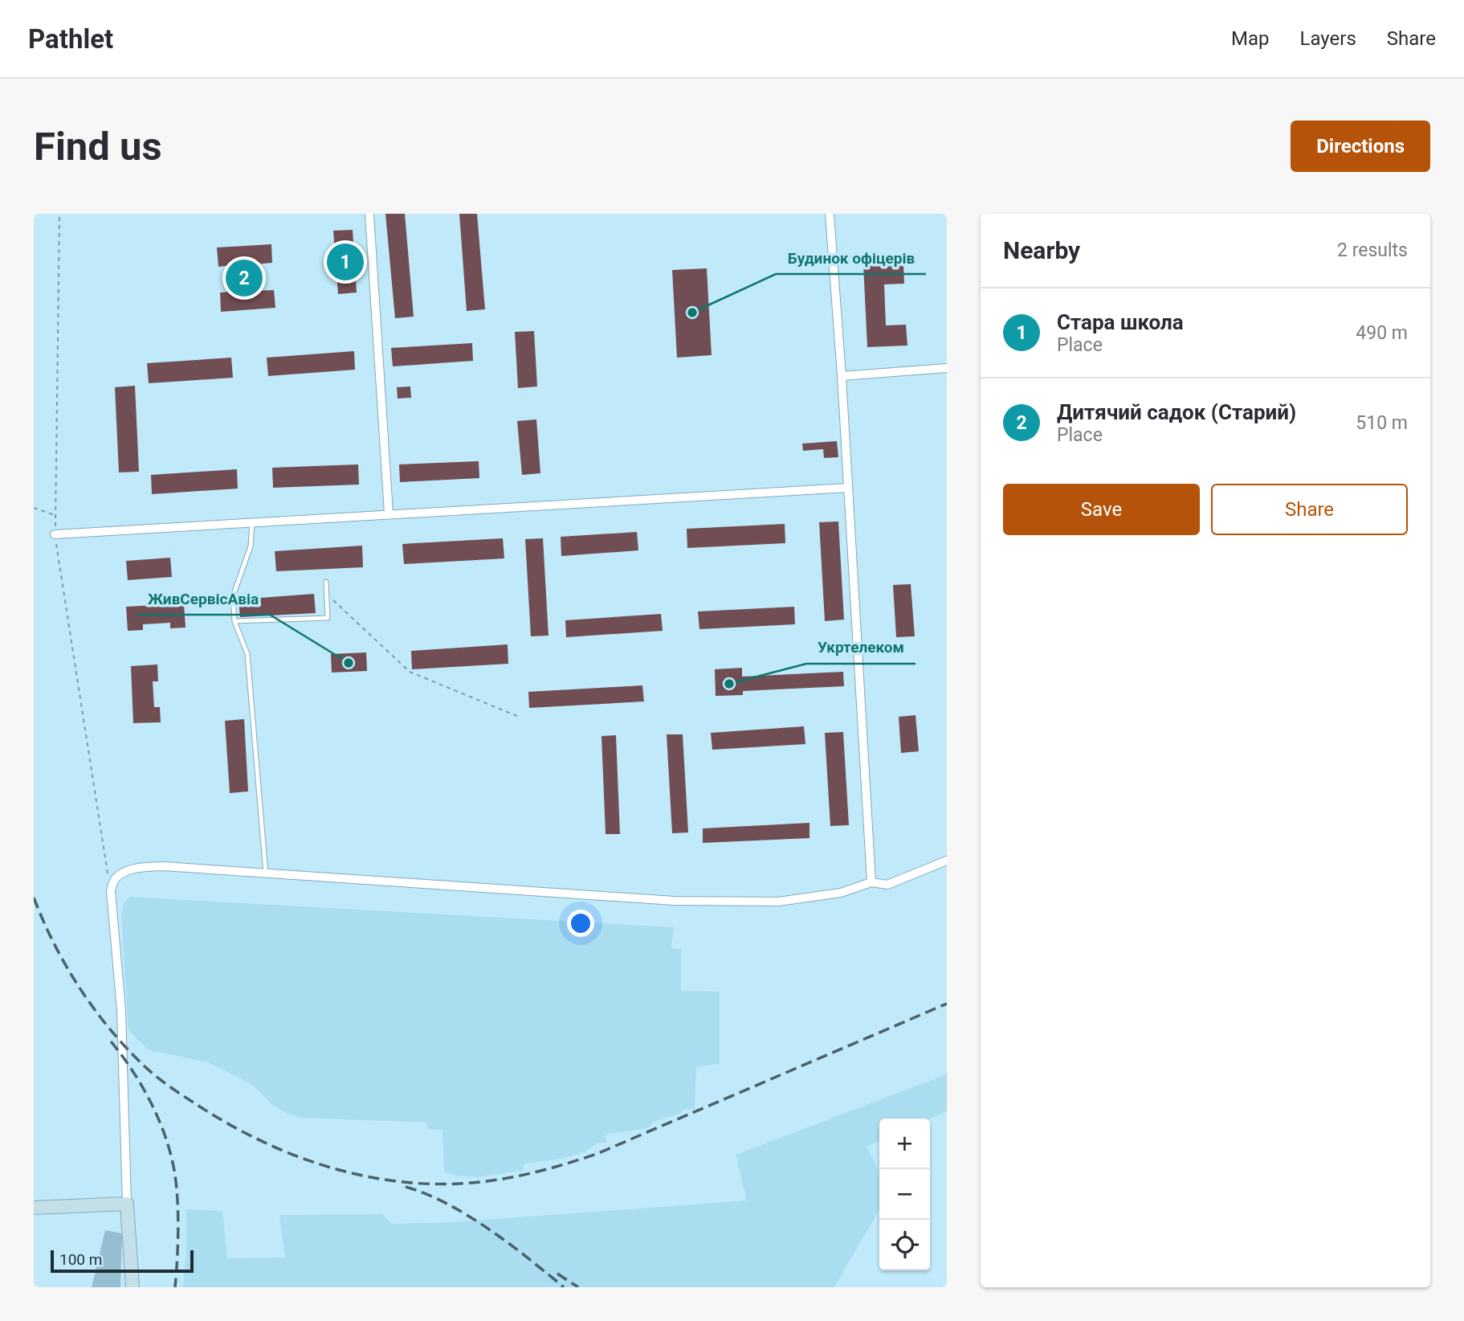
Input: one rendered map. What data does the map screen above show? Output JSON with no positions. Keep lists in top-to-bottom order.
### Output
{
  "places": ["Будинок офіцерів", "ЖивСервісАвіа", "Укртелеком"],
  "scale_bar": "100 m",
  "page": {
    "header": "Pathlet",
    "nav": ["Map", "Layers", "Share"],
    "buttons": [
      "Directions",
      ["Save", "Share"]
    ],
    "title": "Find us",
    "heading": ["Nearby", "2 results"],
    "pins": ["1", "2"],
    "list": [
      {
        "mark": "1",
        "name": "Стара школа",
        "note": "Place",
        "value": "490 m"
      },
      {
        "mark": "2",
        "name": "Дитячий садок (Старий)",
        "note": "Place",
        "value": "510 m"
      }
    ],
    "map_buttons": ["+", "−"],
    "scale": "100 m"
  }
}
